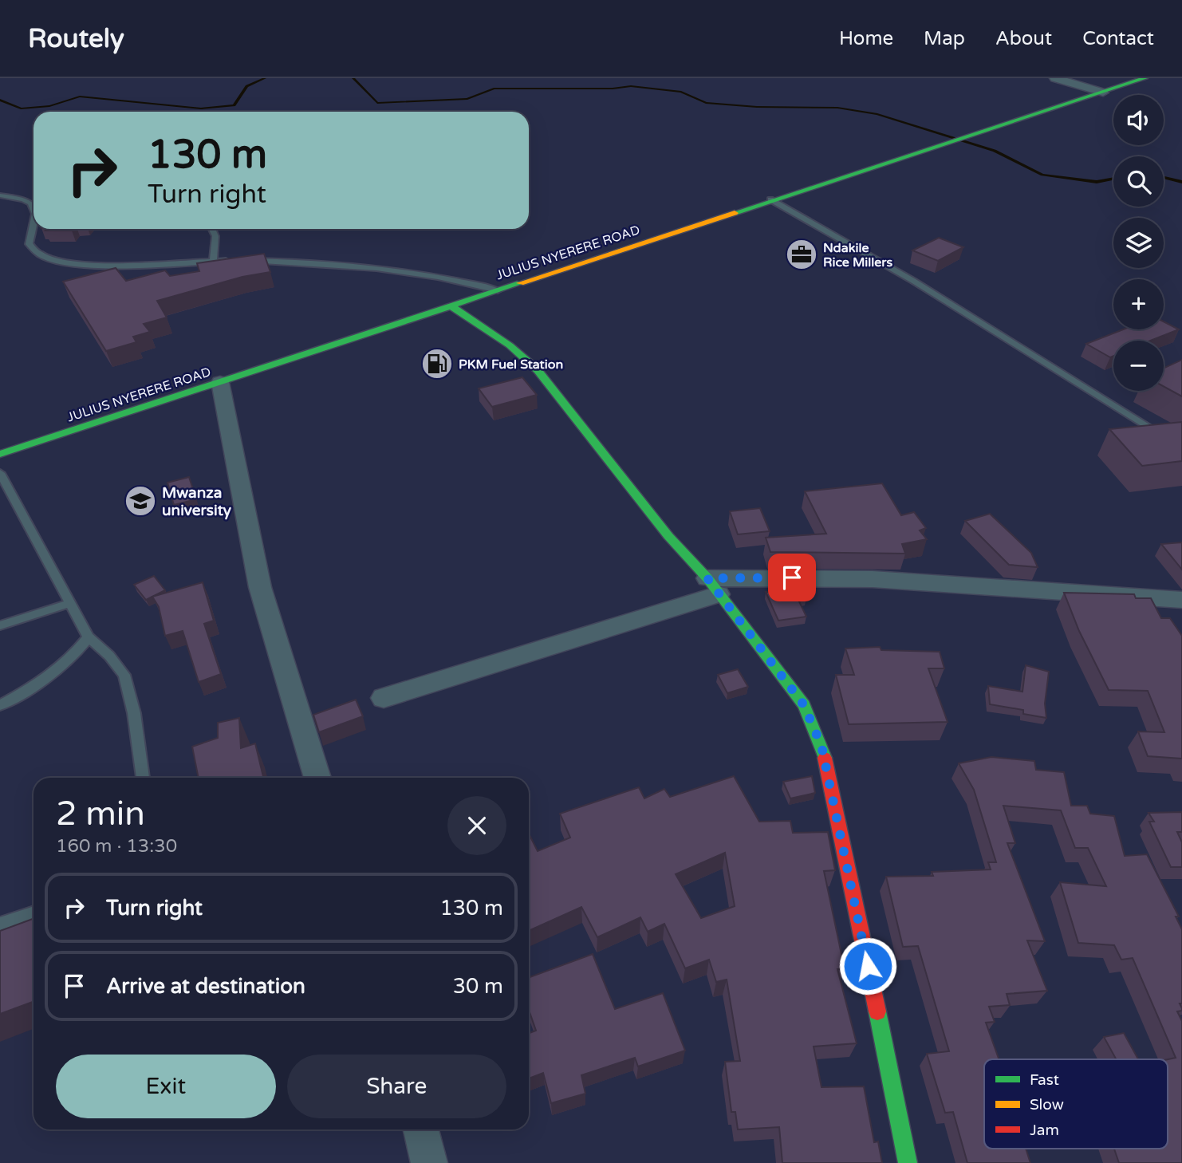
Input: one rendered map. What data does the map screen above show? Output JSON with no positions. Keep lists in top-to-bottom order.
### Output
{
  "streets": {
    "main road": ["JULIUS NYERERE ROAD"]
  },
  "places": {
    "office": ["Ndakile Rice Millers"],
    "fuel station": ["PKM Fuel Station"],
    "school or university": ["Mwanza university"]
  },
  "legend": ["Fast", "Slow", "Jam"],
  "page": {
    "header": "Routely",
    "nav": [
      "Home",
      "Map",
      "About",
      "Contact"
    ],
    "map_buttons": ["+", "−"],
    "turn": ["130 m", "Turn right"],
    "heading": ["2 min", "160 m · 13:30"],
    "list": [
      {
        "name": "Turn right",
        "value": "130 m"
      },
      {
        "name": "Arrive at destination",
        "value": "30 m"
      }
    ],
    "buttons": ["Exit", "Share"]
  }
}
